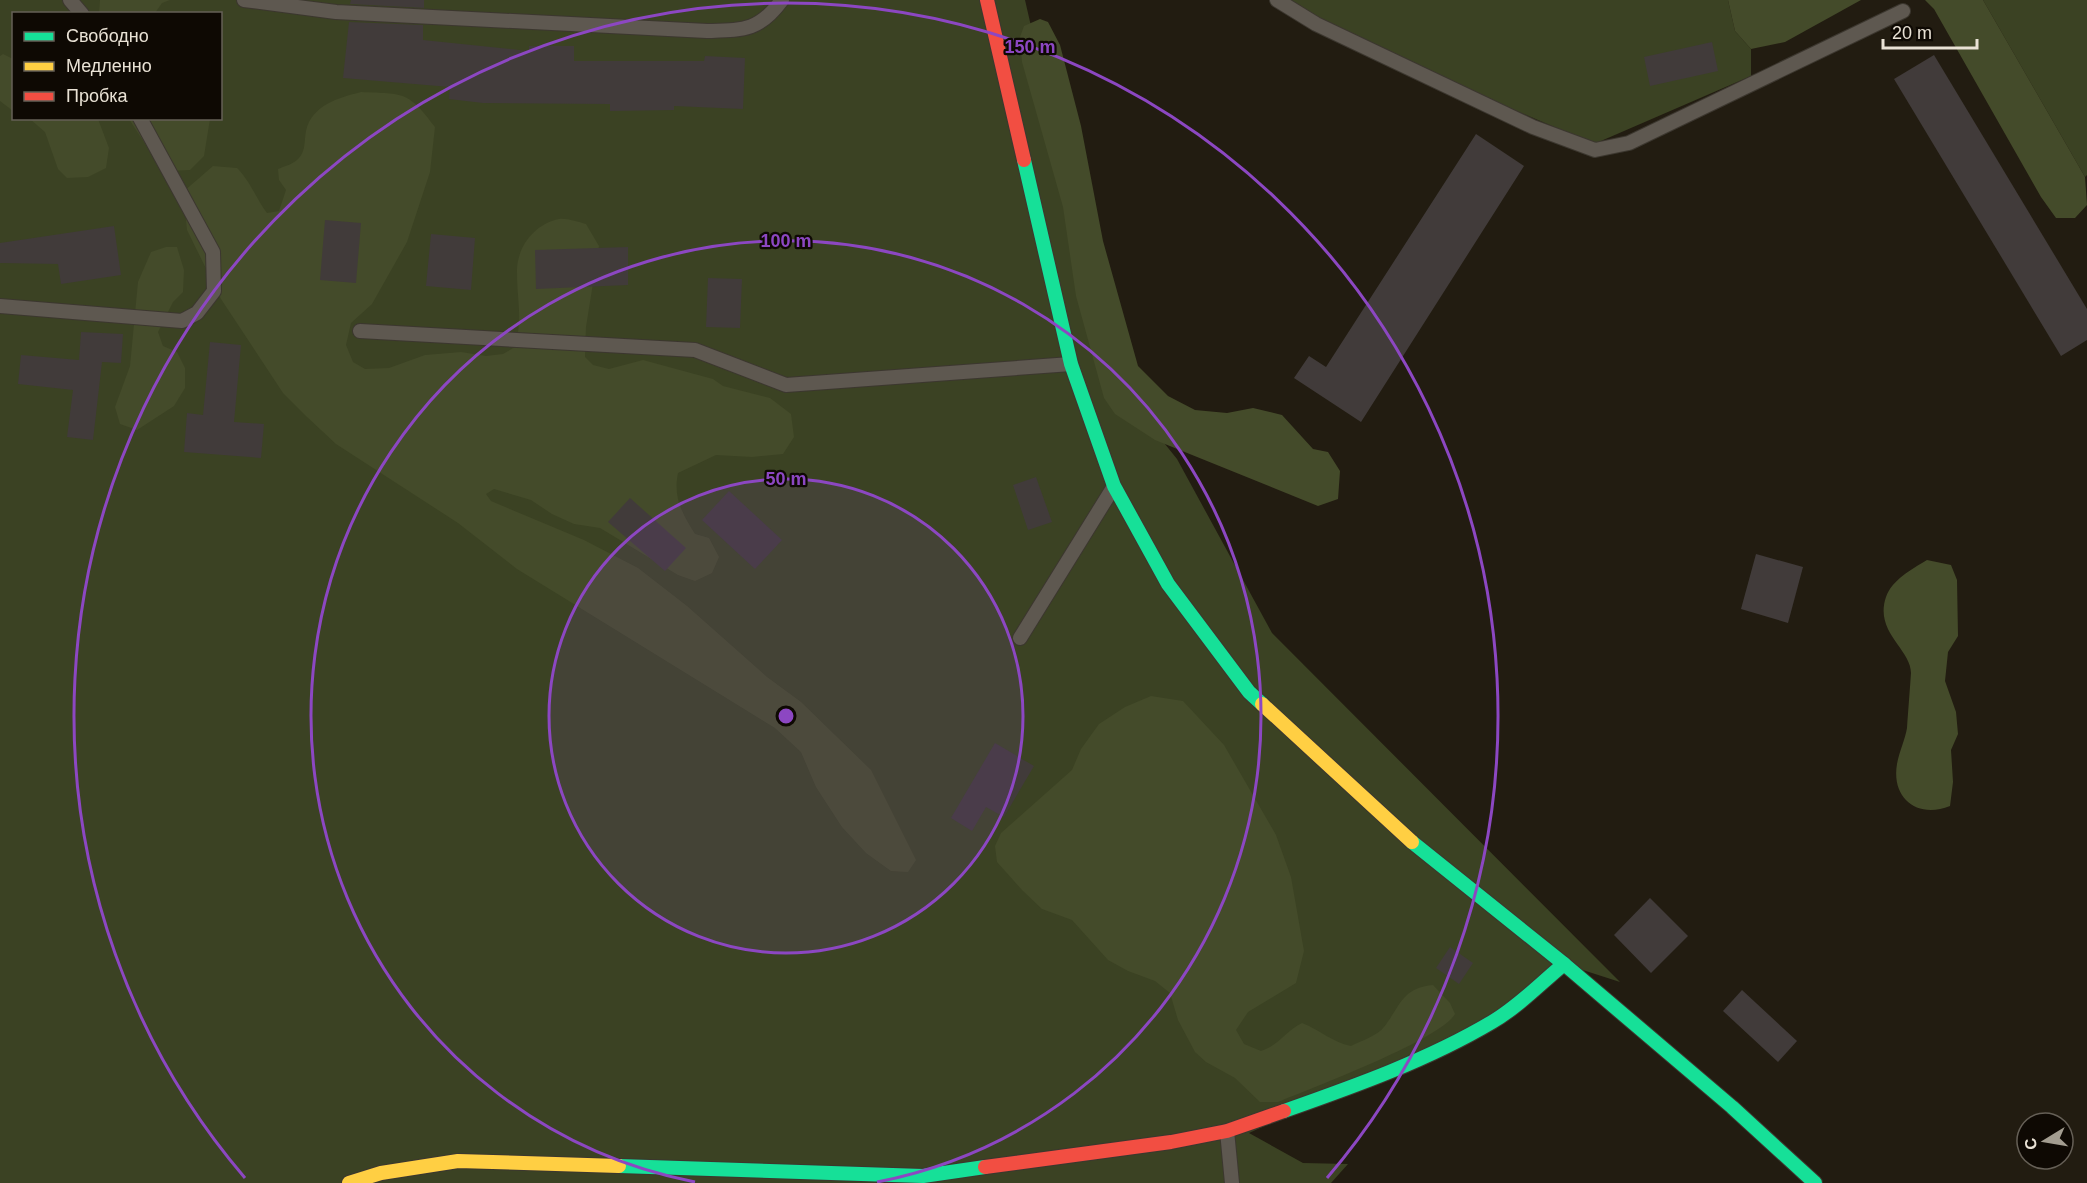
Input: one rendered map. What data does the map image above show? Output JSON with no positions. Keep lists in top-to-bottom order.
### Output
{
  "legend": ["Свободно", "Медленно", "Пробка"],
  "scale_bar": "20 m",
  "north": "left",
  "rings": ["150 m", "100 m", "50 m"]
}
